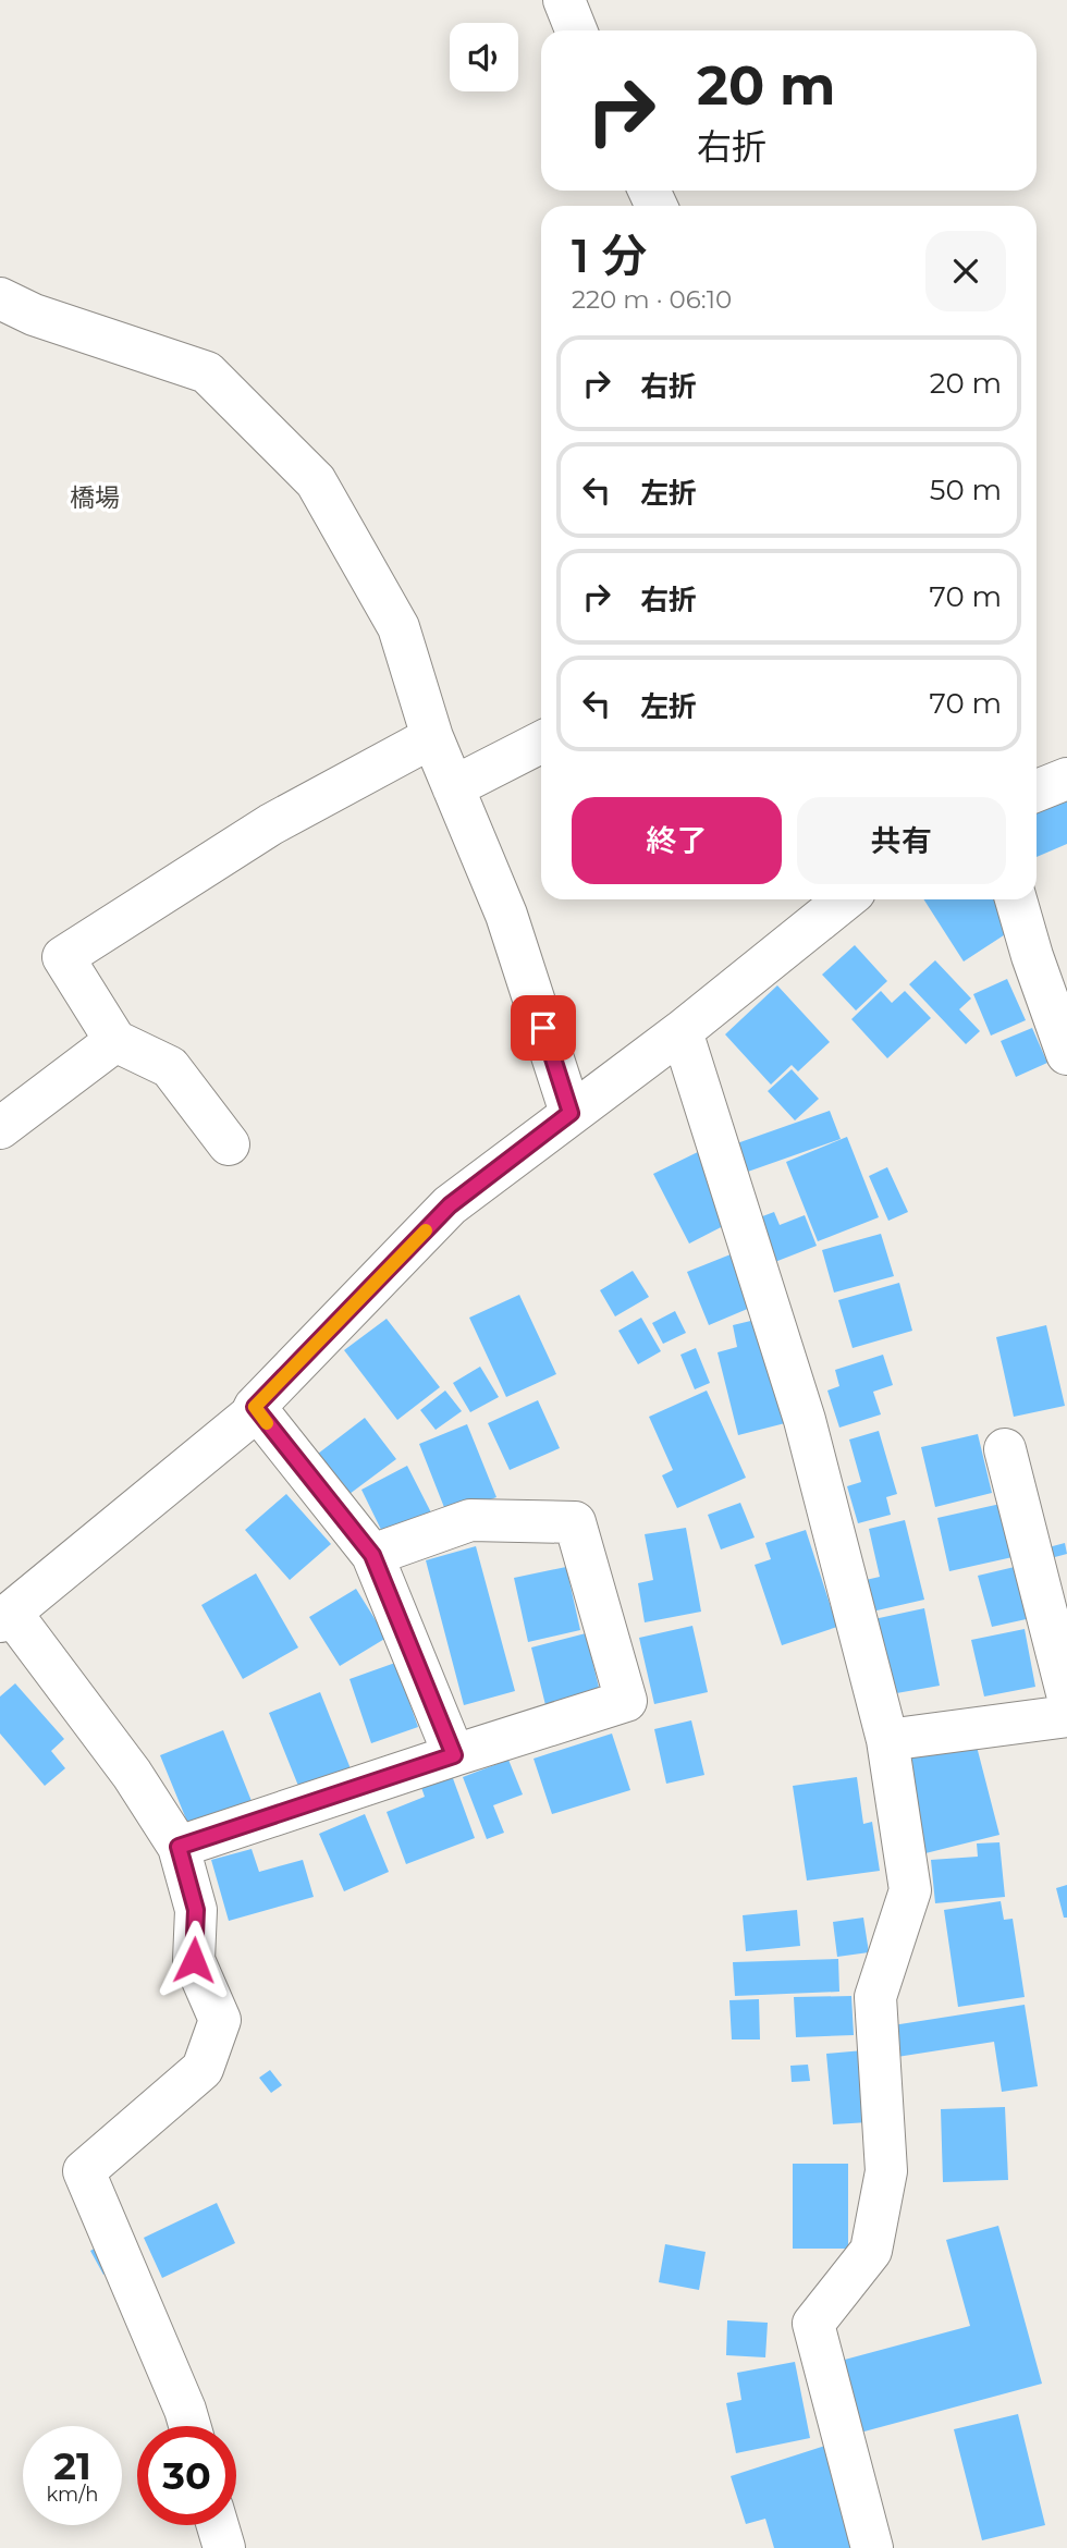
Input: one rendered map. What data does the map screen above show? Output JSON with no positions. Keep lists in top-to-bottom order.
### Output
{
  "districts": ["橋場"],
  "page": {
    "turn": ["20 m", "右折"],
    "heading": ["1 分", "220 m · 06:10"],
    "list": [
      {
        "name": "右折",
        "value": "20 m"
      },
      {
        "name": "左折",
        "value": "50 m"
      },
      {
        "name": "右折",
        "value": "70 m"
      },
      {
        "name": "左折",
        "value": "70 m"
      }
    ],
    "buttons": ["終了", "共有"],
    "speed": "21 km/h",
    "limit": "30"
  }
}
